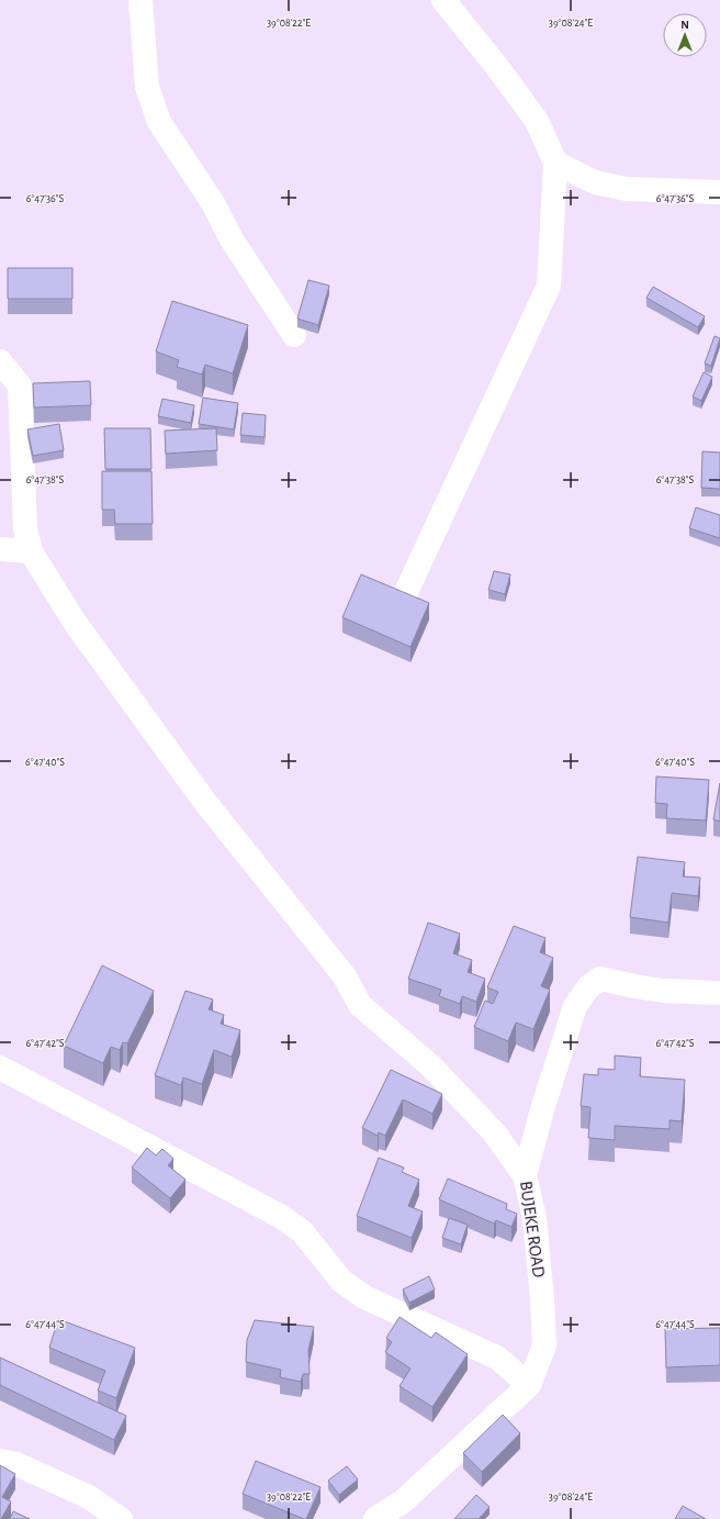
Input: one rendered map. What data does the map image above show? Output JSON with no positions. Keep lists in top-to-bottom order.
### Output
{
  "streets": {
    "street": ["BUJEKE ROAD"]
  },
  "north": "top",
  "coordinates": [
    "39°08'22\"E",
    "39°08'24\"E",
    "6°47'36\"S",
    "6°47'38\"S",
    "6°47'40\"S",
    "6°47'42\"S",
    "6°47'44\"S"
  ]
}
